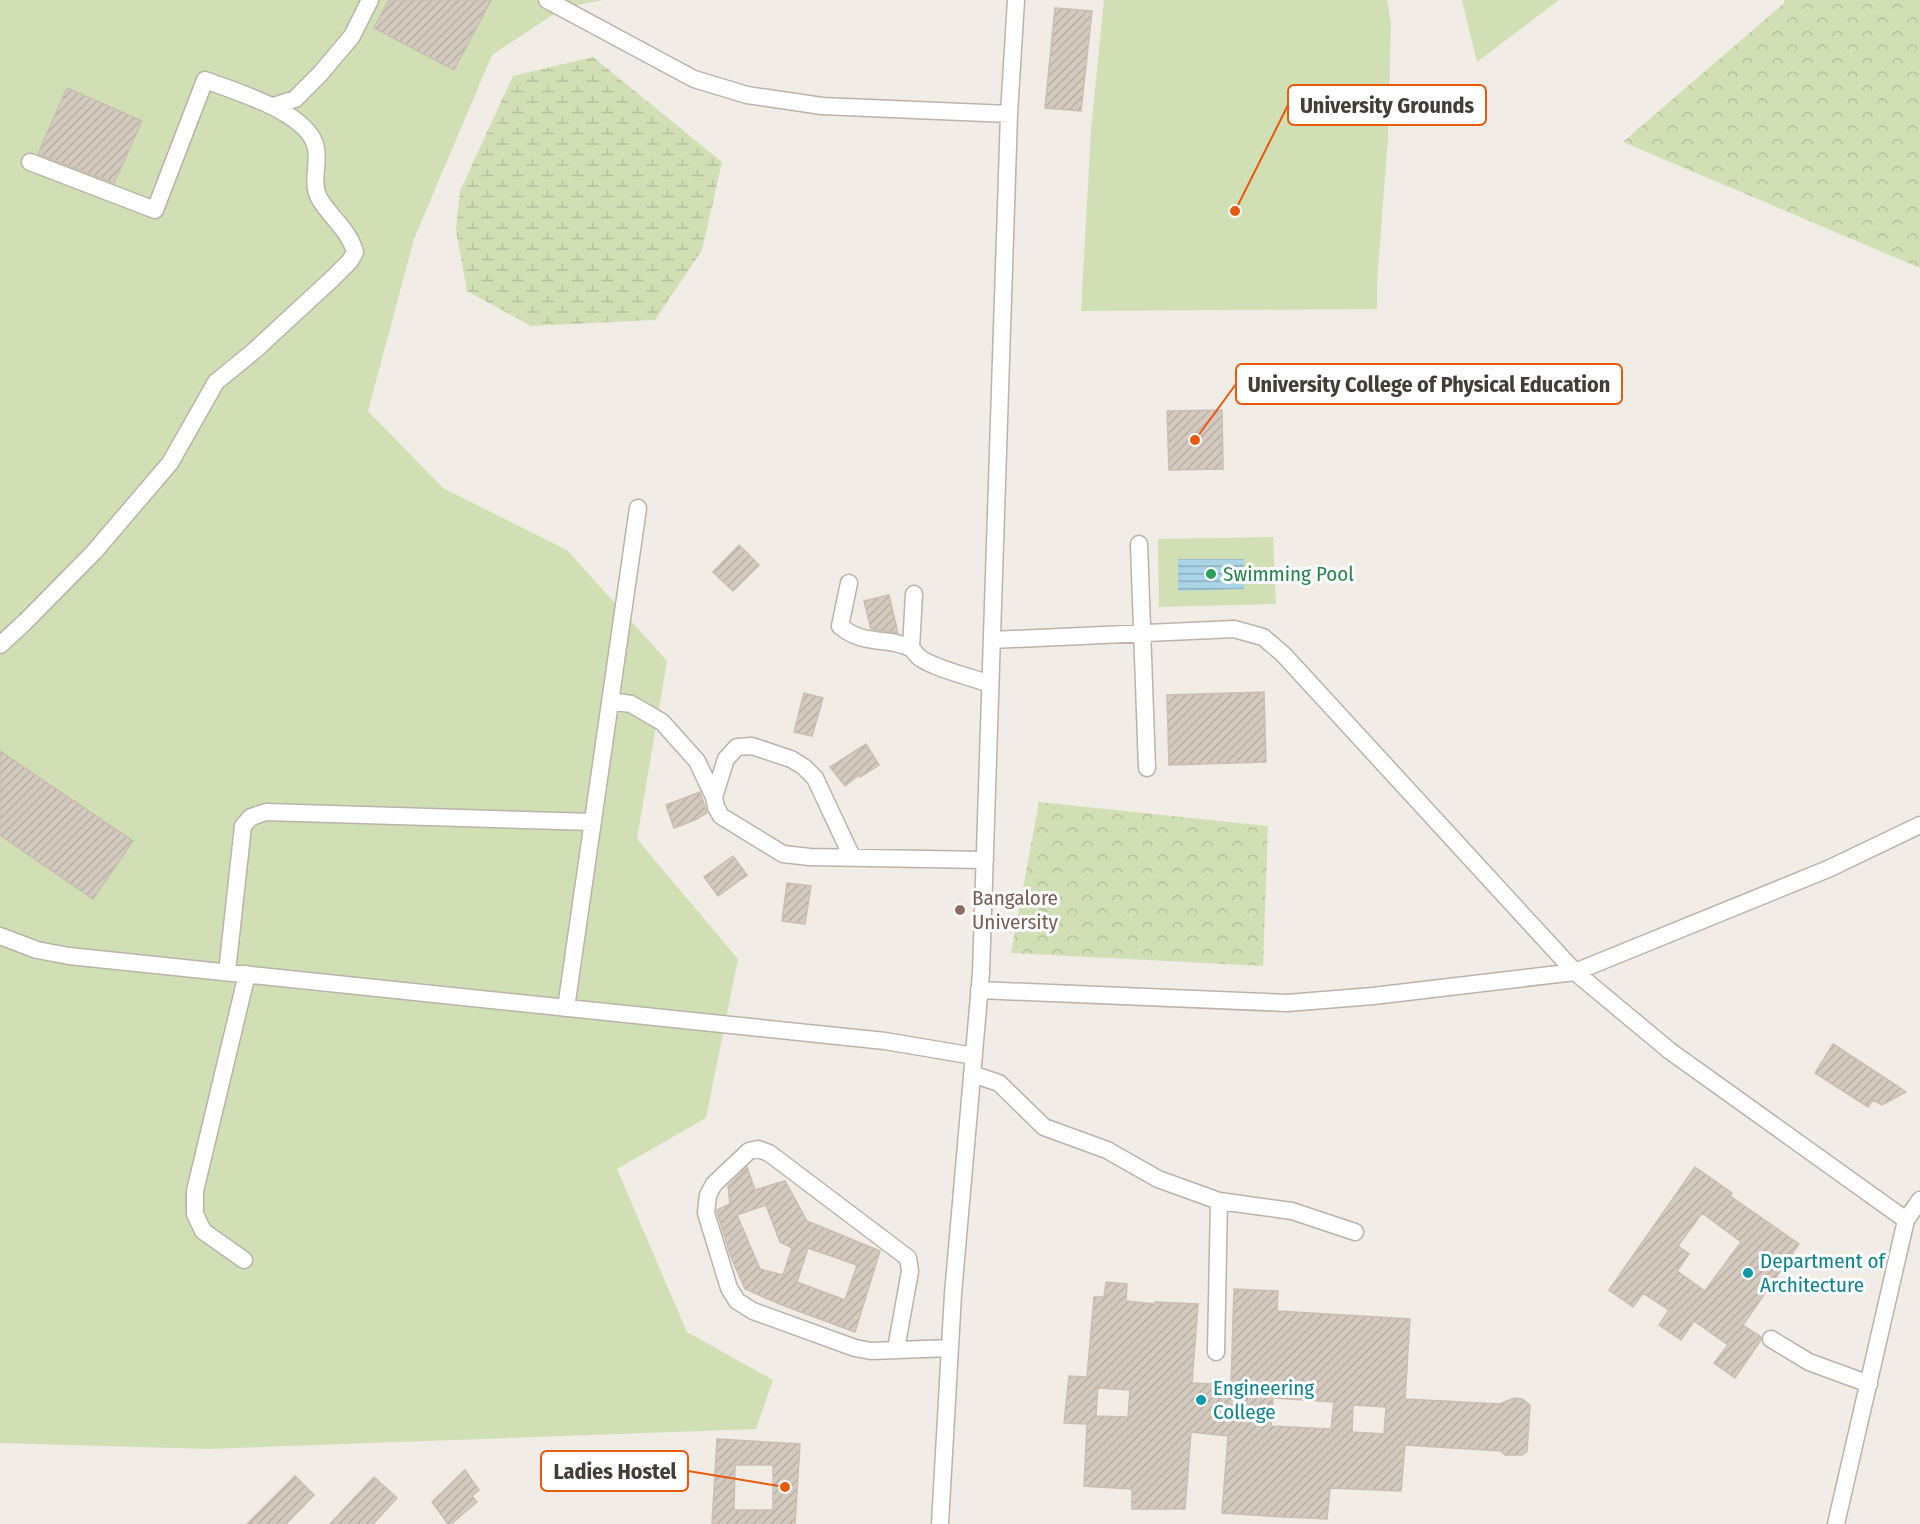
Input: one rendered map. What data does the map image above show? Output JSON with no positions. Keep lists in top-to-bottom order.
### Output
{
  "places": [
    "University Grounds",
    "University College of Physical Education",
    "Swimming Pool",
    "Bangalore University",
    "Department of Architecture",
    "Engineering College",
    "Ladies Hostel"
  ]
}
